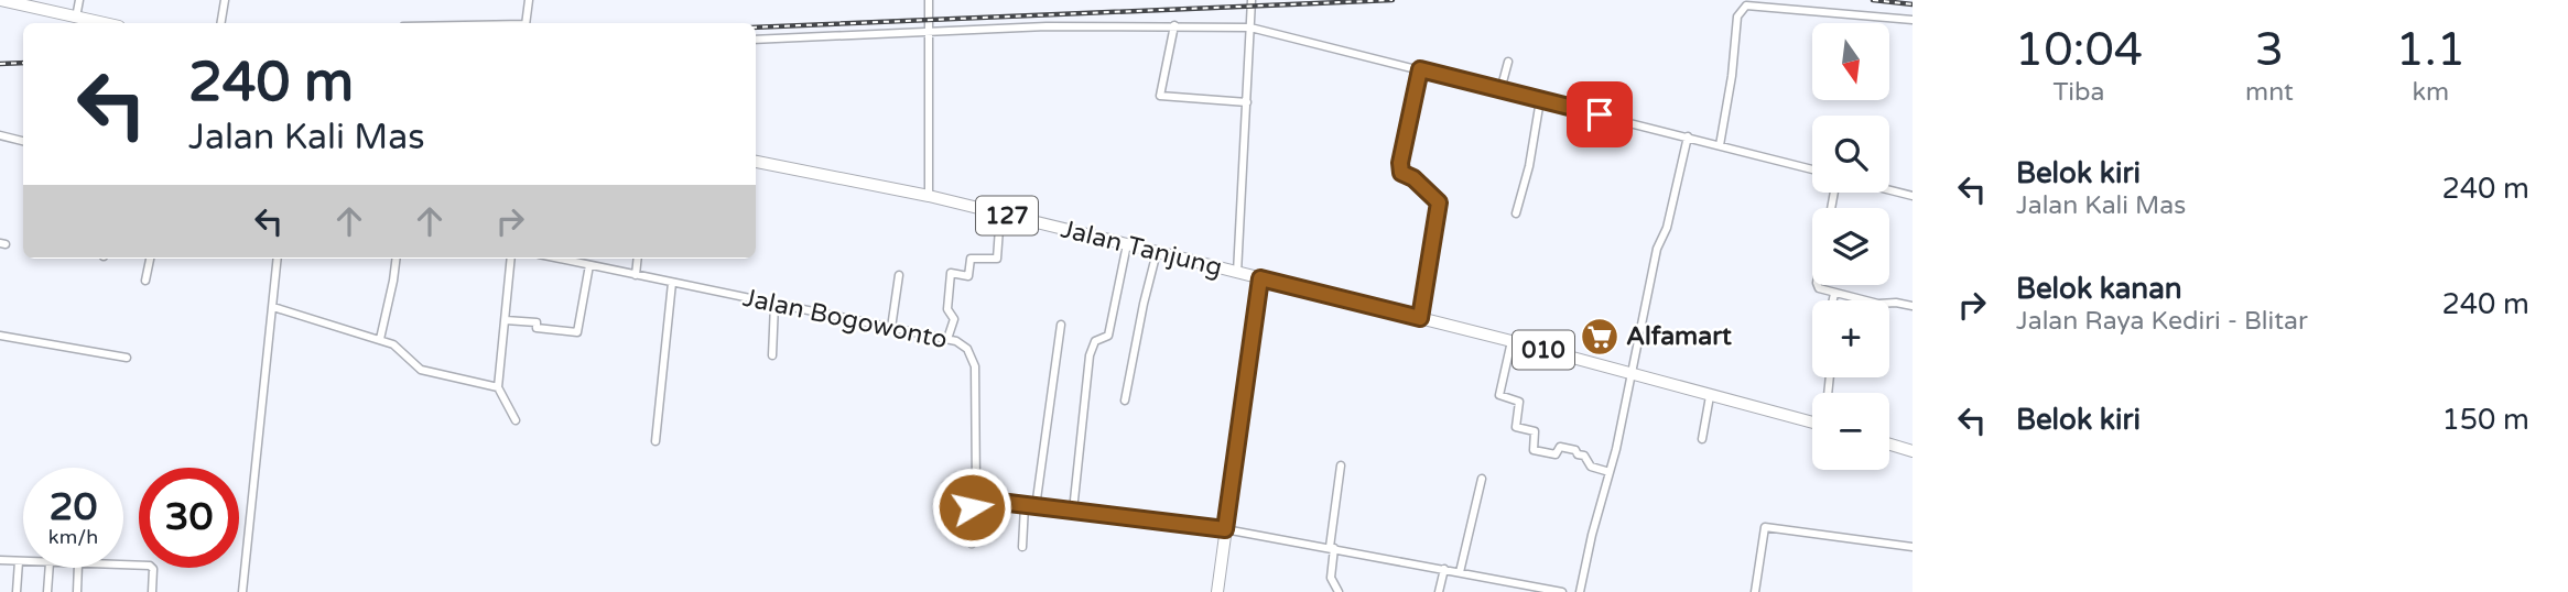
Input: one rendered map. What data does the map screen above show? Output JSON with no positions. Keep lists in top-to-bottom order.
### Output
{
  "streets": {
    "main road": ["127", "Jalan Tanjung", "010"],
    "street": ["Jalan Bogowonto"]
  },
  "crossings": [
    ["Jalan Tanjung", "010"]
  ],
  "places": {
    "supermarket": ["Alfamart"]
  },
  "north": "bottom",
  "page": {
    "eta": [
      "10:04",
      "Tiba",
      "3",
      "mnt",
      "1.1",
      "km"
    ],
    "map_buttons": ["+", "−"],
    "turn": ["240 m", "Jalan Kali Mas"],
    "list": [
      {
        "name": "Belok kiri",
        "note": "Jalan Kali Mas",
        "value": "240 m"
      },
      {
        "name": "Belok kanan",
        "note": "Jalan Raya Kediri - Blitar",
        "value": "240 m"
      },
      {
        "name": "Belok kiri",
        "value": "150 m"
      }
    ],
    "speed": "20 km/h",
    "limit": "30"
  }
}
